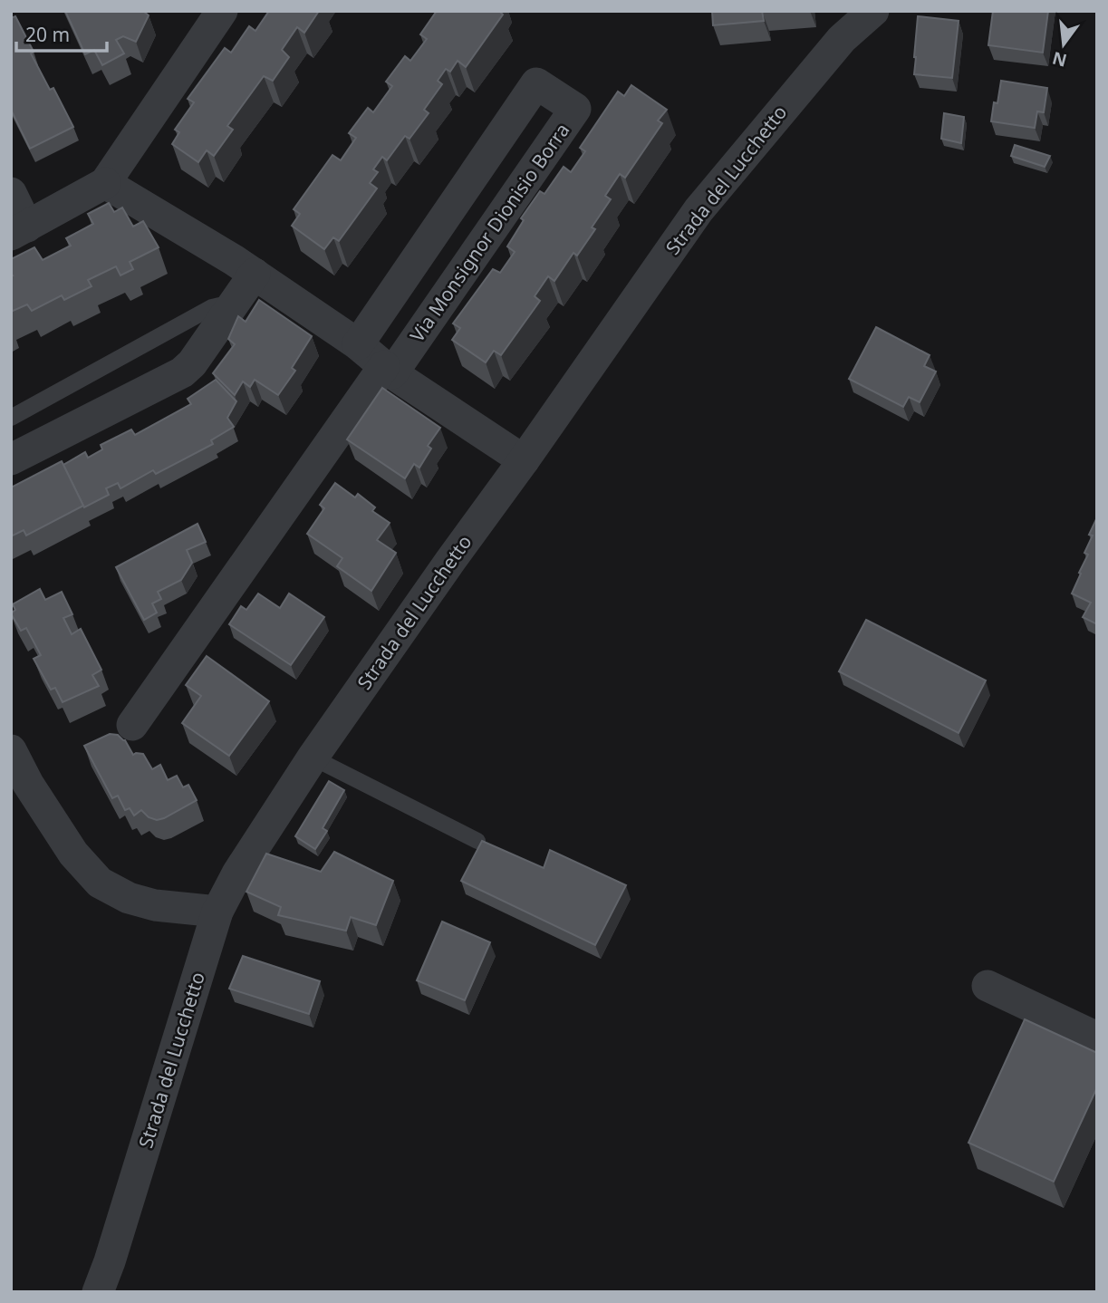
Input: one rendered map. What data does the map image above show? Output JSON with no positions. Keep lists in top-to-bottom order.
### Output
{
  "streets": {
    "street": ["Strada del Lucchetto", "Via Monsignor Dionisio Borra"]
  },
  "scale_bar": "20 m",
  "north": "bottom"
}
